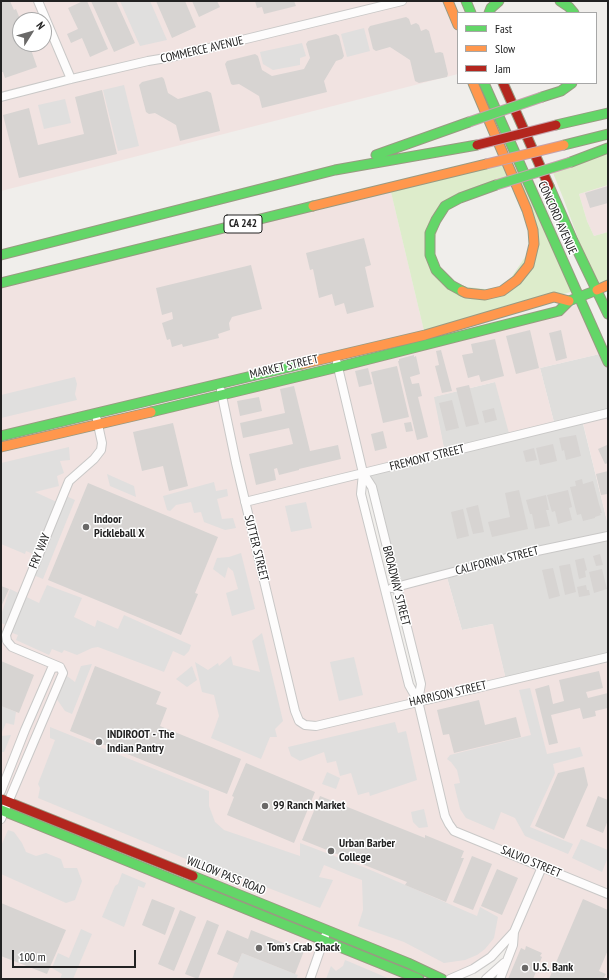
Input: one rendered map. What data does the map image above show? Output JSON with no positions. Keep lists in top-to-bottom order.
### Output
{
  "streets": {
    "main road": [
      "CONCORD AVENUE",
      "CA 242",
      "MARKET STREET",
      "WILLOW PASS ROAD"
    ],
    "street": [
      "COMMERCE AVENUE",
      "FREMONT STREET",
      "SUTTER STREET",
      "FRY WAY",
      "CALIFORNIA STREET",
      "BROADWAY STREET",
      "HARRISON STREET",
      "SALVIO STREET"
    ]
  },
  "crossings": [
    ["CONCORD AVENUE", "MARKET STREET"],
    ["MARKET STREET", "SUTTER STREET"],
    ["MARKET STREET", "FRY WAY"],
    ["MARKET STREET", "BROADWAY STREET"],
    ["FREMONT STREET", "SUTTER STREET"],
    ["FREMONT STREET", "BROADWAY STREET"],
    ["SUTTER STREET", "HARRISON STREET"],
    ["CALIFORNIA STREET", "BROADWAY STREET"],
    ["BROADWAY STREET", "HARRISON STREET"],
    ["BROADWAY STREET", "SALVIO STREET"]
  ],
  "places": [
    "Indoor Pickleball X",
    "INDIROOT - The Indian Pantry",
    "99 Ranch Market",
    "Urban Barber College",
    "Tom's Crab Shack",
    "U.S. Bank"
  ],
  "legend": ["Fast", "Slow", "Jam"],
  "scale_bar": "100 m",
  "north": "top right"
}
